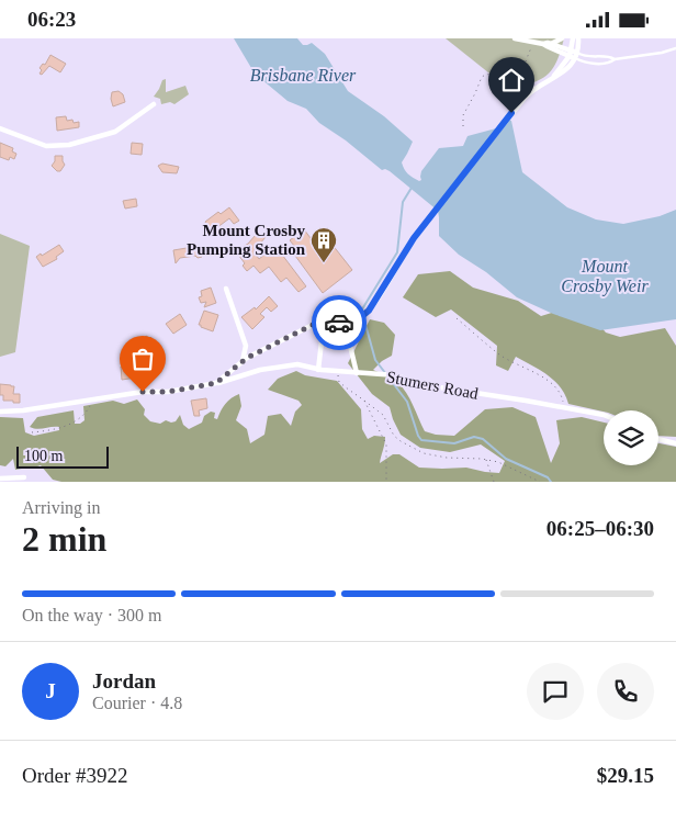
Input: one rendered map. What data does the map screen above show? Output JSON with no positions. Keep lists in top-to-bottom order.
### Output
{
  "streets": {
    "street": ["Stumers Road"]
  },
  "water": ["Brisbane River", "Mount Crosby Weir"],
  "places": {
    "building": ["Mount Crosby Pumping Station"]
  },
  "scale_bar": "100 m",
  "page": {
    "status": "06:23",
    "scale": "100 m",
    "heading": ["2 min", "Arriving in", "06:25–06:30"],
    "panel": [
      "Jordan",
      "Courier · 4.8",
      "Order #3922",
      "$29.15"
    ],
    "bar": "On the way · 300 m",
    "round": "J"
  }
}
